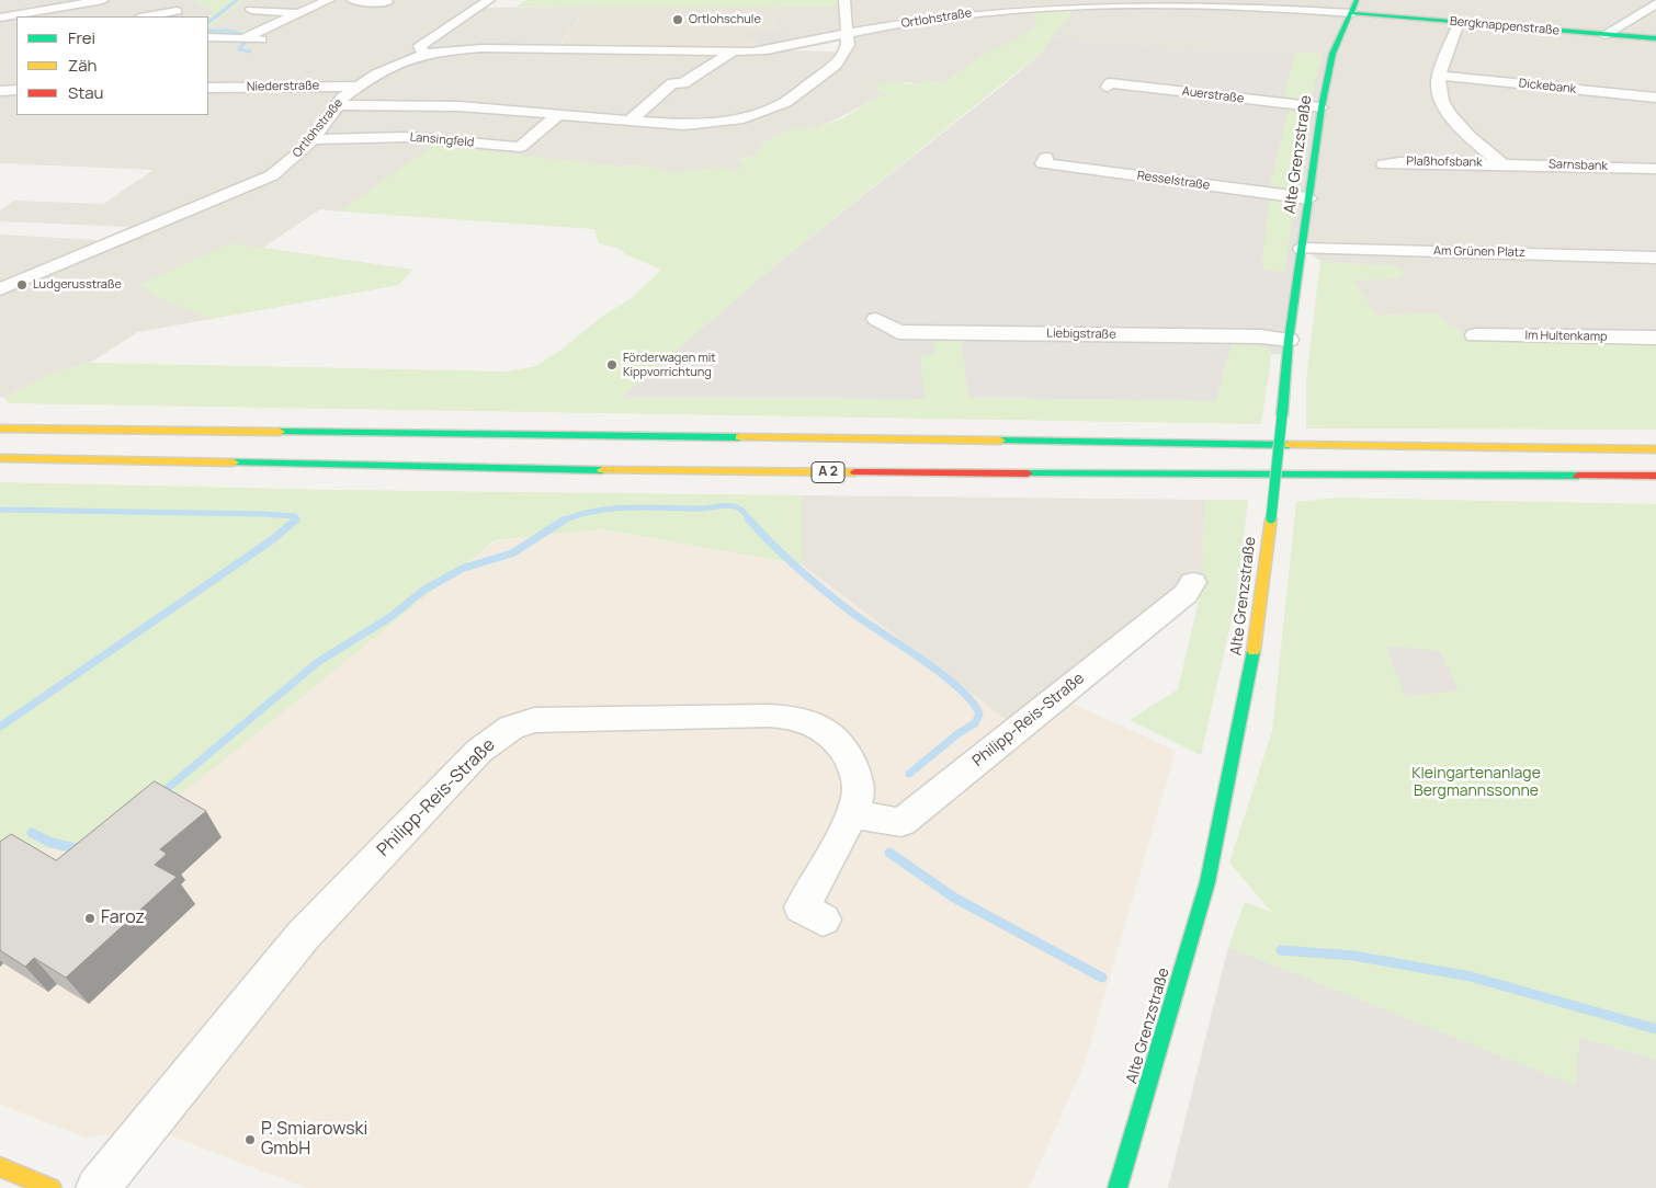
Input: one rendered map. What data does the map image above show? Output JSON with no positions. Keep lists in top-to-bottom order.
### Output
{
  "streets": {
    "main road": ["Bergknappenstraße", "Alte Grenzstraße", "A 2"],
    "street": [
      "Ortlohstraße",
      "Niederstraße",
      "Dickebank",
      "Auerstraße",
      "Lansingfeld",
      "Plaßhofsbank",
      "Sarnsbank",
      "Resselstraße",
      "Am Grünen Platz",
      "Liebigstraße",
      "Im Hultenkamp",
      "Philipp-Reis-Straße"
    ]
  },
  "crossings": [
    ["Ortlohstraße", "Bergknappenstraße"],
    ["Ortlohstraße", "Niederstraße"],
    ["Ortlohstraße", "Lansingfeld"],
    ["Ortlohstraße", "Alte Grenzstraße"],
    ["Bergknappenstraße", "Alte Grenzstraße"],
    ["Bergknappenstraße", "Plaßhofsbank"],
    ["Dickebank", "Plaßhofsbank"],
    ["Auerstraße", "Alte Grenzstraße"],
    ["Alte Grenzstraße", "Resselstraße"],
    ["Alte Grenzstraße", "Am Grünen Platz"],
    ["Alte Grenzstraße", "Liebigstraße"],
    ["Plaßhofsbank", "Sarnsbank"]
  ],
  "parks": ["Kleingartenanlage Bergmannssonne"],
  "places": [
    "Ortlohschule",
    "Ludgerusstraße",
    "Förderwagen mit Kippvorrichtung",
    "Faroz",
    "P. Smiarowski GmbH"
  ],
  "legend": ["Frei", "Zäh", "Stau"]
}
